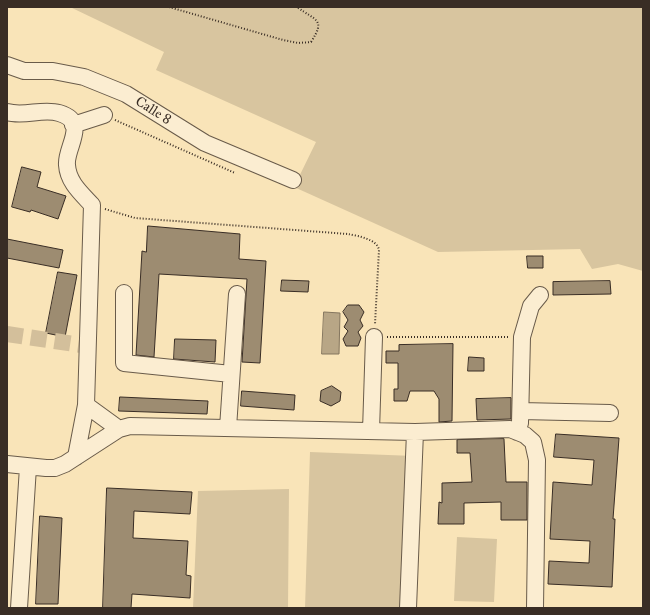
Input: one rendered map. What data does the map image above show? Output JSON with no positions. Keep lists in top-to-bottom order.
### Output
{
  "streets": {
    "street": ["Calle 8"]
  }
}
